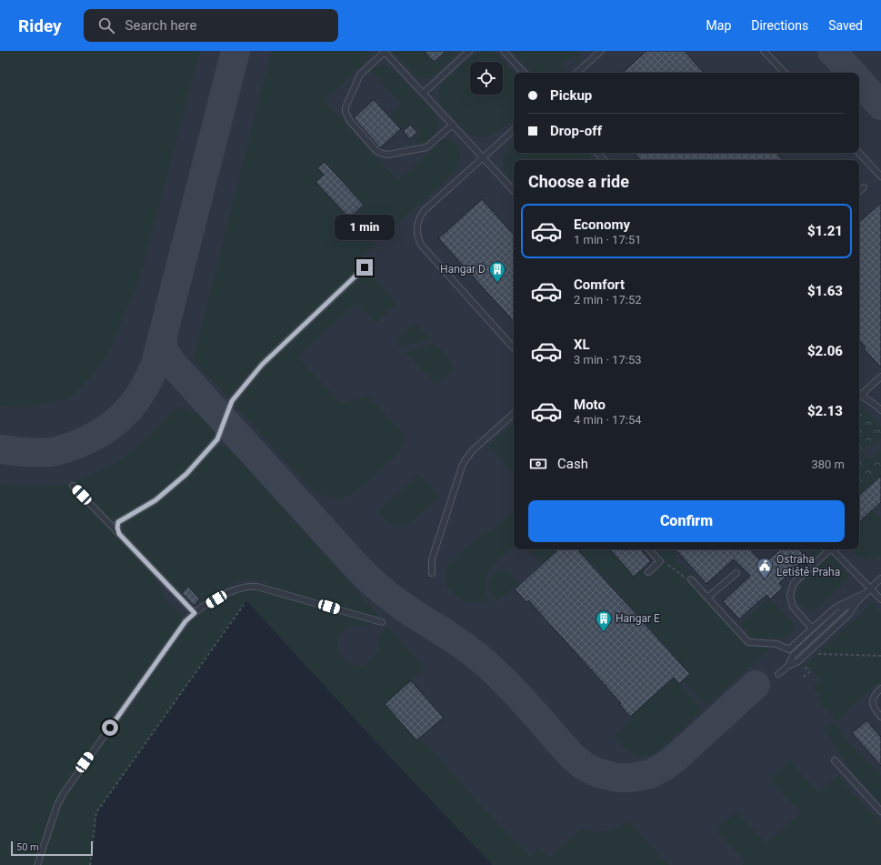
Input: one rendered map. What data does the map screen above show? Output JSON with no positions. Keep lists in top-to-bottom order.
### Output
{
  "places": {
    "building": ["Hangar D", "Hangar E"],
    "public building": ["Ostraha Letiště Praha"]
  },
  "scale_bar": "50 m",
  "page": {
    "header": "Ridey",
    "search": "Search here",
    "nav": ["Map", "Directions", "Saved"],
    "banner": ["Pickup", "Drop-off"],
    "heading": "Choose a ride",
    "list": [
      {
        "name": "Economy",
        "note": "1 min · 17:51",
        "value": "$1.21"
      },
      {
        "name": "Comfort",
        "note": "2 min · 17:52",
        "value": "$1.63"
      },
      {
        "name": "XL",
        "note": "3 min · 17:53",
        "value": "$2.06"
      },
      {
        "name": "Moto",
        "note": "4 min · 17:54",
        "value": "$2.13"
      }
    ],
    "bubble": "1 min",
    "pay": ["Cash", "380 m"],
    "buttons": "Confirm",
    "scale": "50 m"
  }
}
